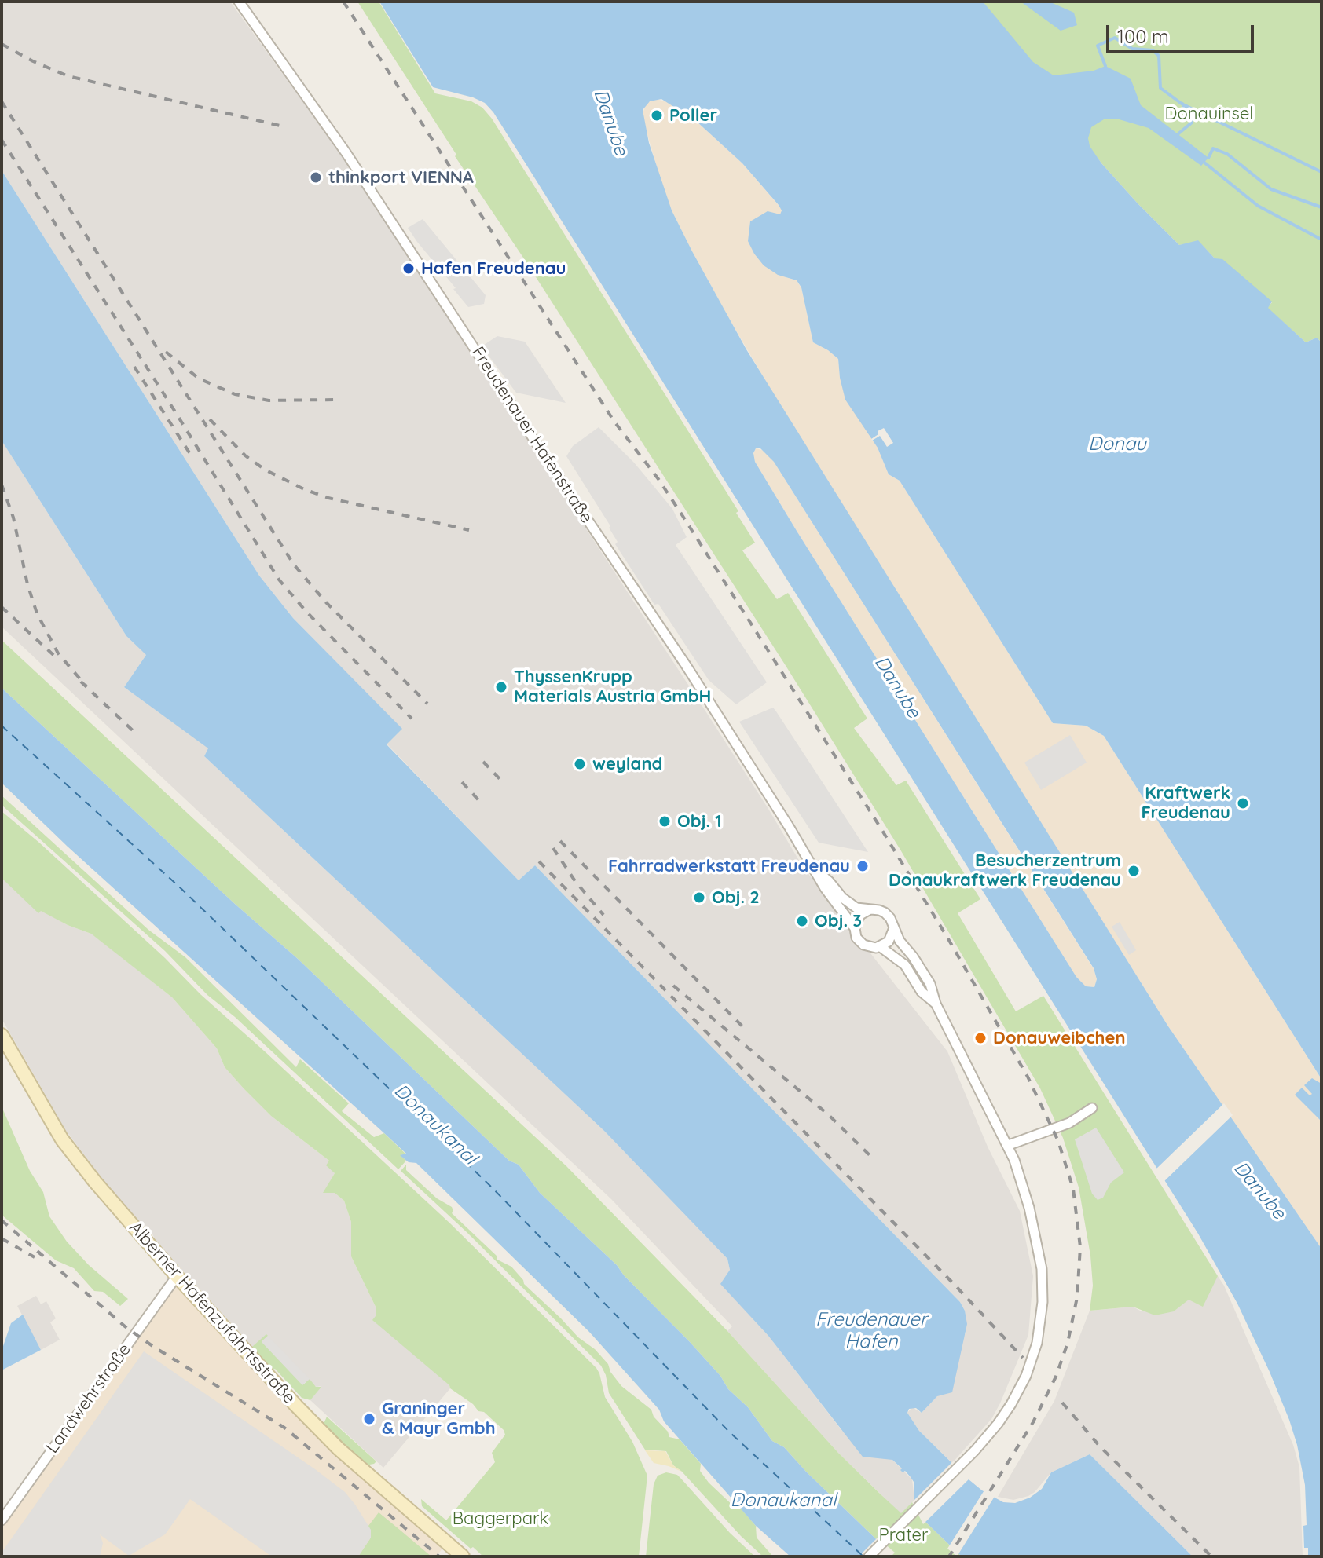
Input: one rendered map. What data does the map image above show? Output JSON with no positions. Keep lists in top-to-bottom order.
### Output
{
  "streets": {
    "street": ["Freudenauer Hafenstraße", "Alberner Hafenzufahrtsstraße", "Landwehrstraße"]
  },
  "crossings": [
    ["Alberner Hafenzufahrtsstraße", "Landwehrstraße"]
  ],
  "water": [
    "Danube",
    "Donau",
    "Donaukanal",
    "Freudenauer Hafen"
  ],
  "parks": ["Donauinsel", "Baggerpark", "Prater"],
  "places": [
    "Poller",
    "thinkport VIENNA",
    "Hafen Freudenau",
    "ThyssenKrupp Materials Austria GmbH",
    "weyland",
    "Kraftwerk Freudenau",
    "Obj. 1",
    "Fahrradwerkstatt Freudenau",
    "Besucherzentrum Donaukraftwerk Freudenau",
    "Obj. 2",
    "Obj. 3",
    "Donauweibchen",
    "Graninger & Mayr Gmbh"
  ],
  "scale_bar": "100 m"
}
